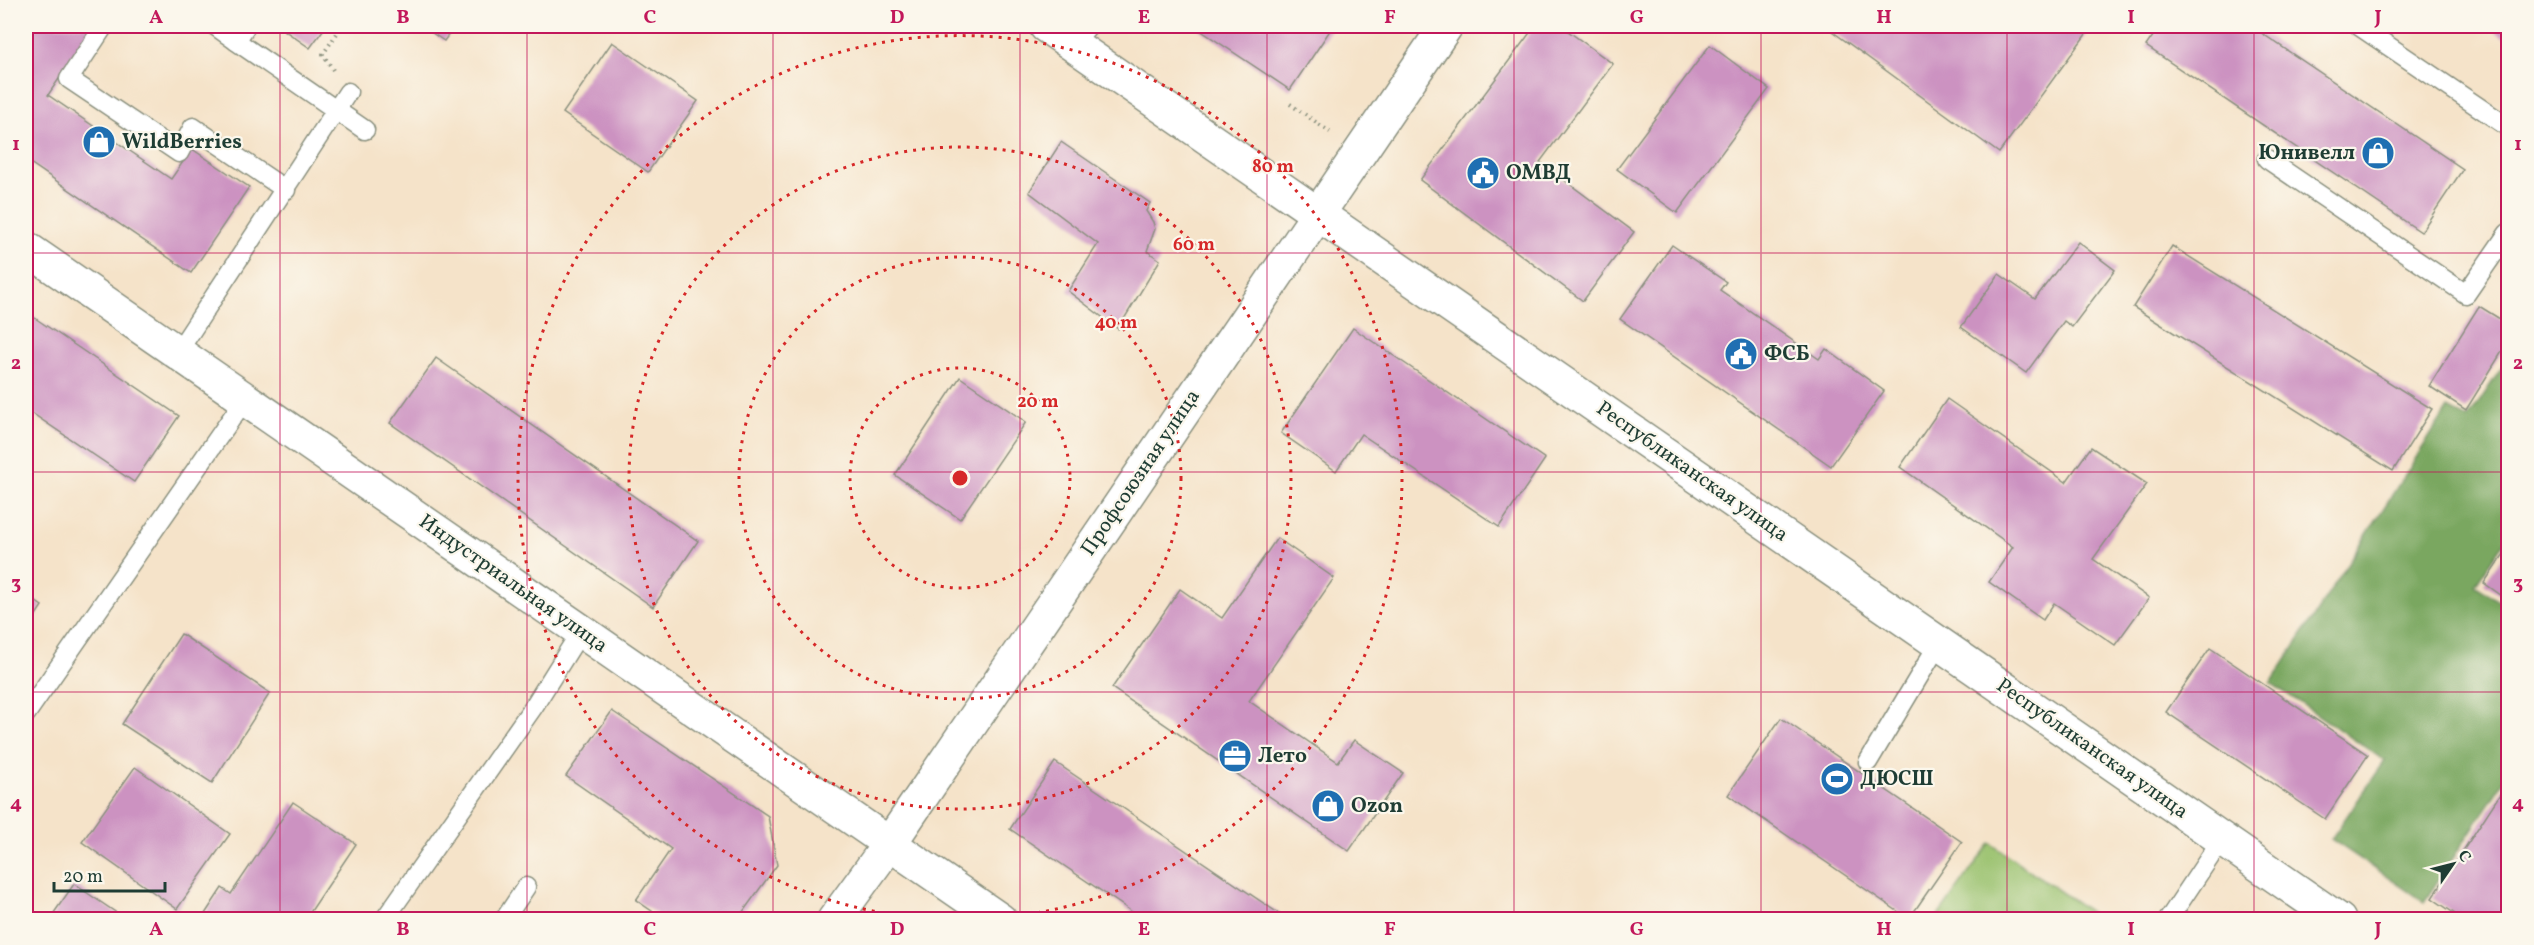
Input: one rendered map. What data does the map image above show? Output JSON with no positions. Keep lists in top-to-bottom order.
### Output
{
  "streets": {
    "street": ["Республиканская улица", "Профсоюзная улица", "Индустриальная улица"]
  },
  "crossings": [
    ["Республиканская улица", "Профсоюзная улица"],
    ["Профсоюзная улица", "Индустриальная улица"]
  ],
  "places": {
    "shop": ["WildBerries", "Юнивелл", "Ozon"],
    "public building": ["ОМВД", "ФСБ"],
    "office": ["Лето"],
    "sports": ["ДЮСШ"]
  },
  "scale_bar": "20 m",
  "north": "top right",
  "grid": {
    "columns": [
      "A",
      "B",
      "C",
      "D",
      "E",
      "F",
      "G",
      "H",
      "I",
      "J"
    ],
    "rows": [
      "1",
      "2",
      "3",
      "4"
    ]
  },
  "rings": [
    "80 m",
    "60 m",
    "40 m",
    "20 m"
  ]
}
